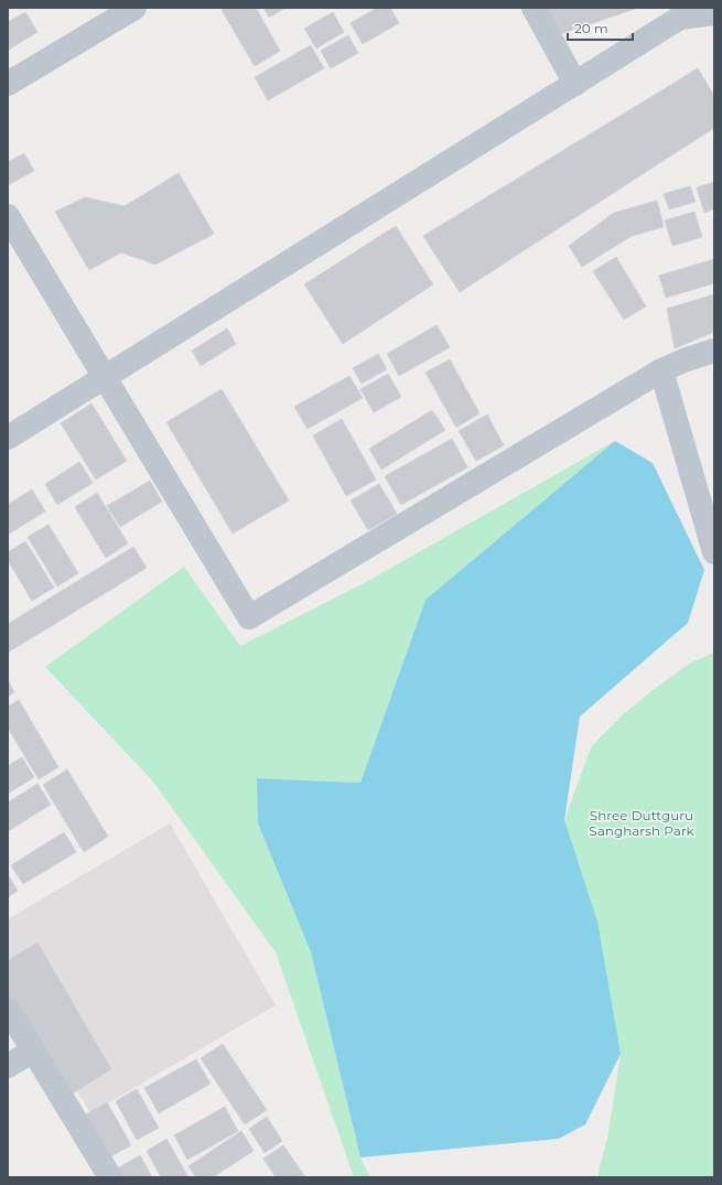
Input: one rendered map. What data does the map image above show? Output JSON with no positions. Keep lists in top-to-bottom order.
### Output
{
  "parks": ["Shree Duttguru Sangharsh Park"],
  "scale_bar": "20 m"
}
